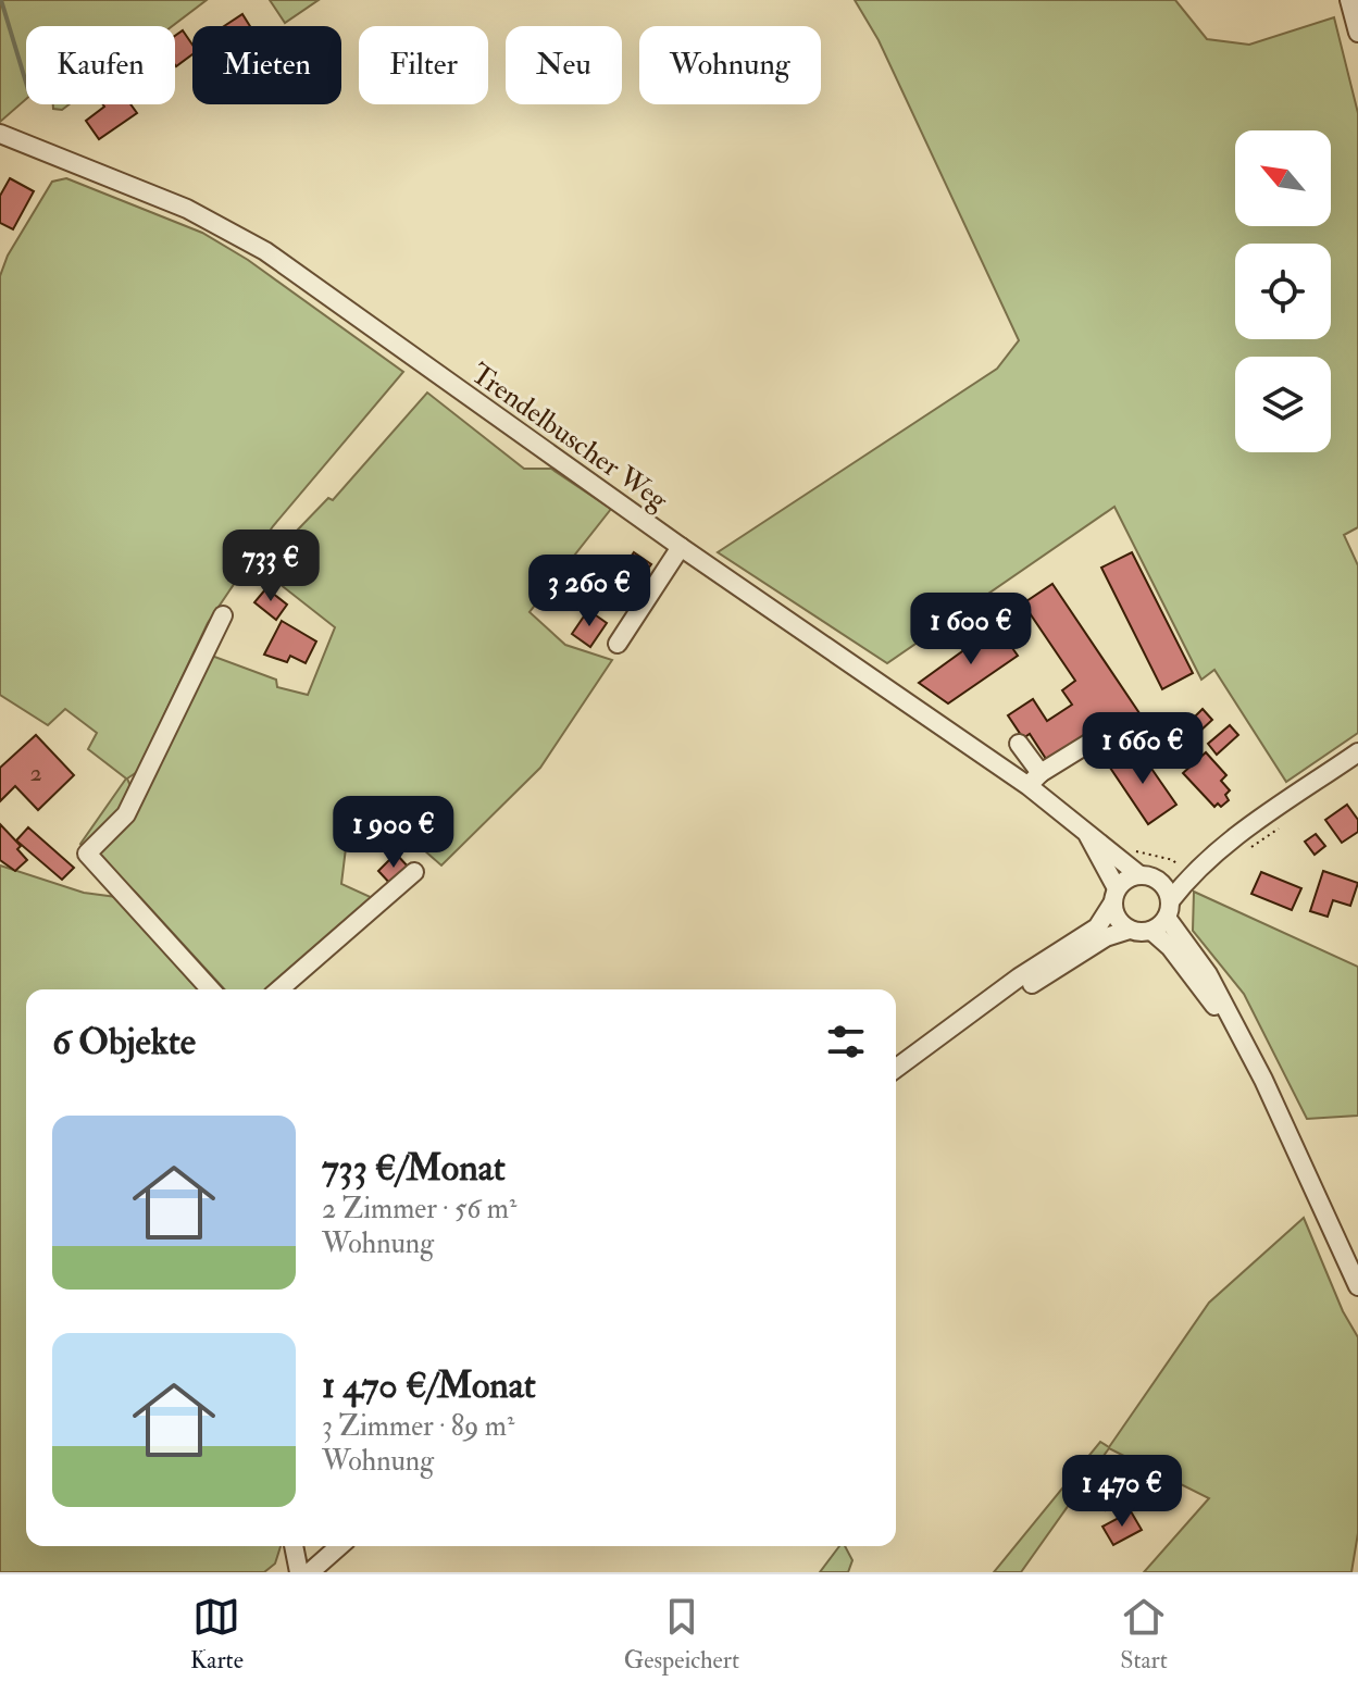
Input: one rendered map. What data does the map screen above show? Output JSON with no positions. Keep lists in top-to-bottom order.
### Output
{
  "streets": {
    "street": ["Trendelbuscher Weg"]
  },
  "house_numbers": ["2"],
  "north": "top left",
  "page": {
    "chip": [
      "Kaufen",
      "Mieten",
      "Filter",
      "Neu",
      "Wohnung"
    ],
    "price": [
      "733 €",
      "3 260 €",
      "1 600 €",
      "1 660 €",
      "1 900 €",
      "1 470 €"
    ],
    "heading": "6 Objekte",
    "list": [
      {
        "name": "733 €/Monat",
        "note": "2 Zimmer · 56 m² · Wohnung"
      },
      {
        "name": "1 470 €/Monat",
        "note": "3 Zimmer · 89 m² · Wohnung"
      }
    ],
    "tabs": ["Karte", "Gespeichert", "Start"]
  }
}
